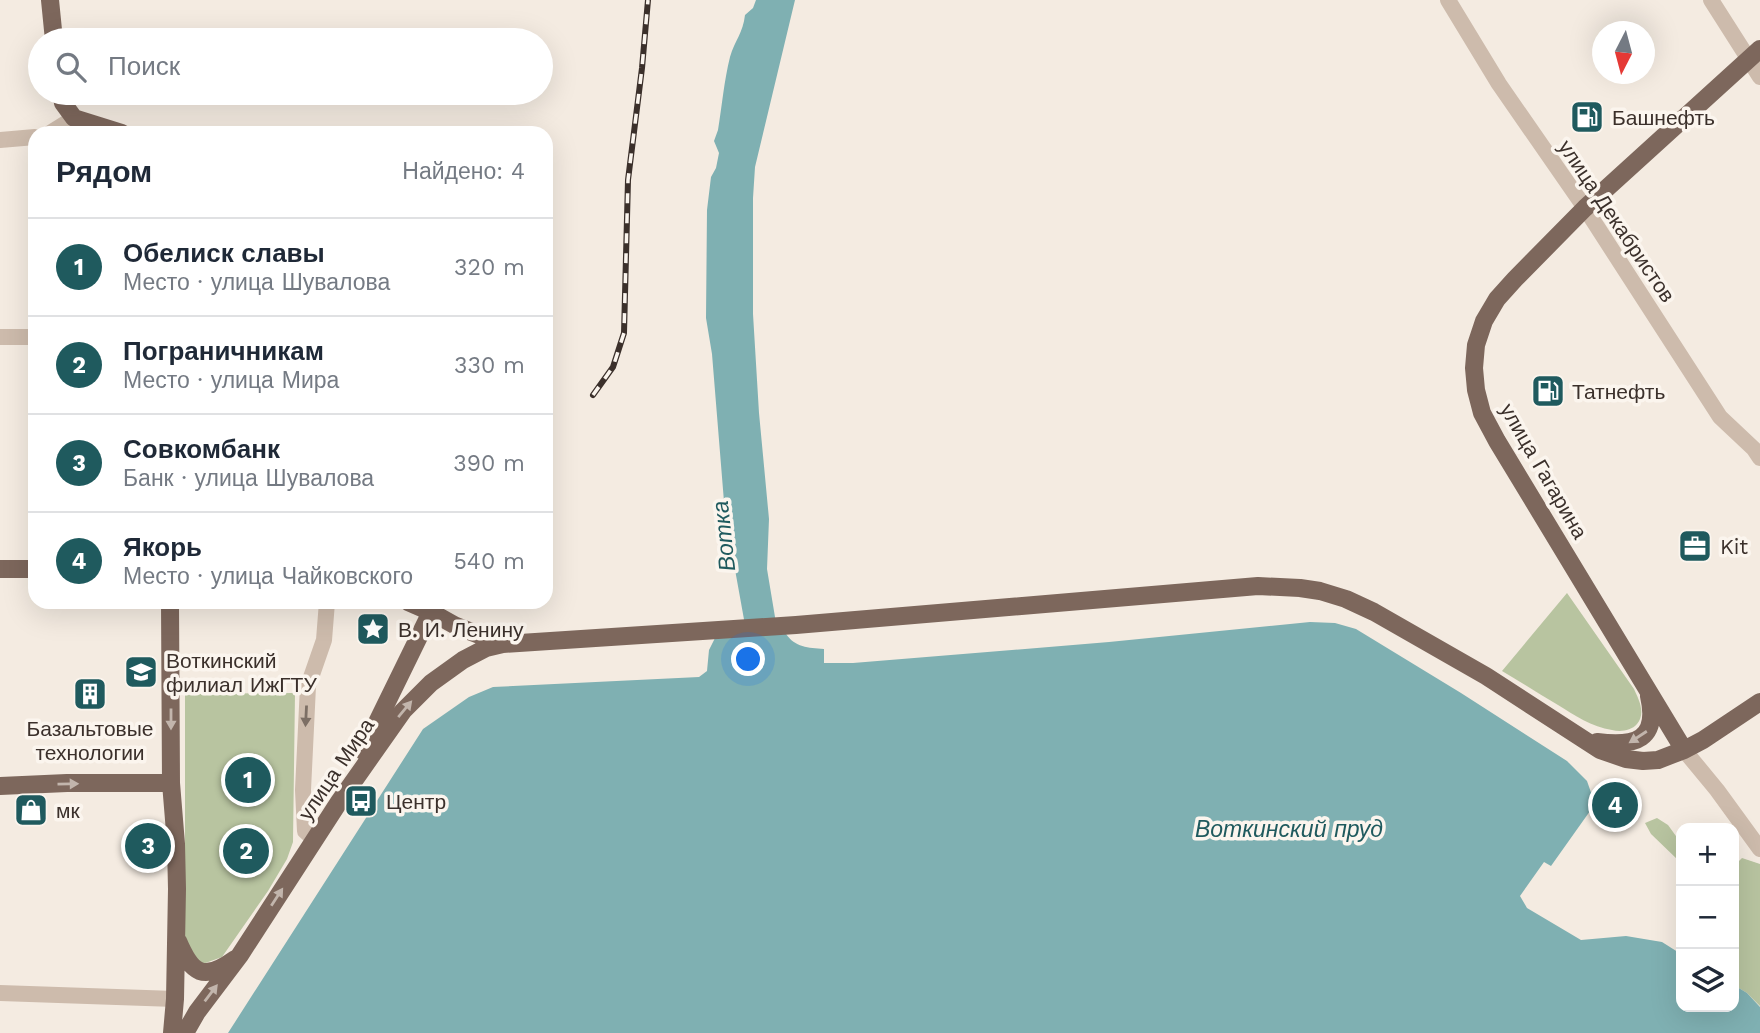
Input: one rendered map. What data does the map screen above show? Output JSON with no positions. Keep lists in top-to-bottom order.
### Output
{
  "streets": {
    "main road": ["улица Гагарина", "улица Мира"],
    "street": ["улица Декабристов"]
  },
  "crossings": [
    ["улица Декабристов", "улица Гагарина"]
  ],
  "water": ["Вотка", "Воткинский пруд"],
  "places": {
    "fuel station": ["Башнефть", "Татнефть"],
    "office": ["Kit"],
    "place": ["В. И. Ленину"],
    "school or university": ["Воткинский филиал ИжГТУ"],
    "building": ["Базальтовые технологии"],
    "bus stop": ["Центр"],
    "shop": ["мк"]
  },
  "north": "bottom",
  "page": {
    "search": "Поиск",
    "heading": ["Рядом", "Найдено: 4"],
    "list": [
      {
        "mark": "1",
        "name": "Обелиск славы",
        "note": "Место · улица Шувалова",
        "value": "320 m"
      },
      {
        "mark": "2",
        "name": "Пограничникам",
        "note": "Место · улица Мира",
        "value": "330 m"
      },
      {
        "mark": "3",
        "name": "Совкомбанк",
        "note": "Банк · улица Шувалова",
        "value": "390 m"
      },
      {
        "mark": "4",
        "name": "Якорь",
        "note": "Место · улица Чайковского",
        "value": "540 m"
      }
    ],
    "pins": [
      "1",
      "4",
      "3",
      "2"
    ],
    "map_buttons": ["+", "−"]
  }
}
